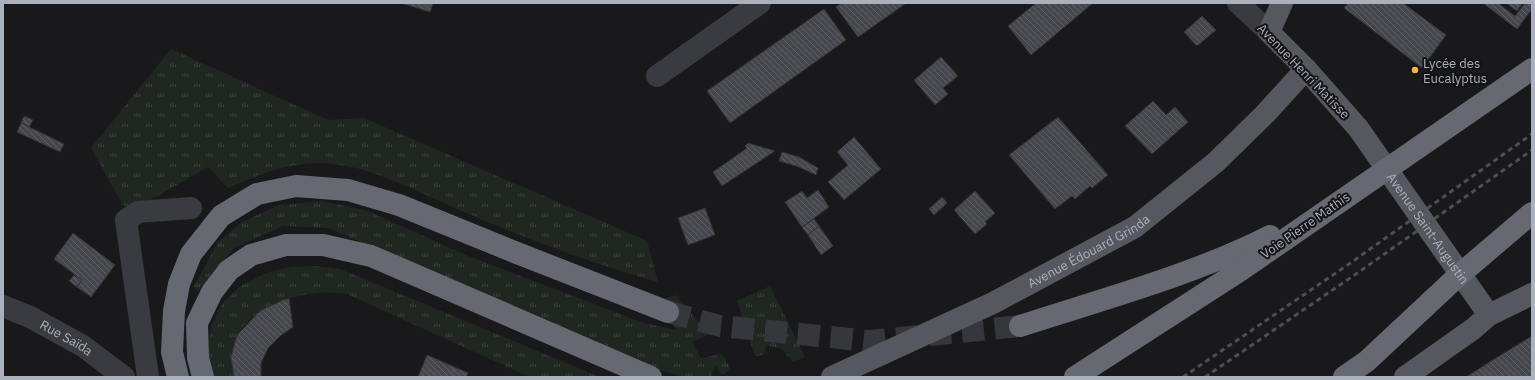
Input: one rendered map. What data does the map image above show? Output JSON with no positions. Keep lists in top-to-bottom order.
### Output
{
  "streets": {
    "highway": ["Voie Pierre Mathis"],
    "main road": ["Avenue Henri Matisse", "Avenue Saint-Augustin", "Avenue Édouard Grinda"],
    "street": ["Rue Saïda"]
  },
  "crossings": [
    ["Avenue Henri Matisse", "Avenue Saint-Augustin"],
    ["Avenue Henri Matisse", "Avenue Édouard Grinda"]
  ],
  "places": ["Lycée des Eucalyptus"]
}
